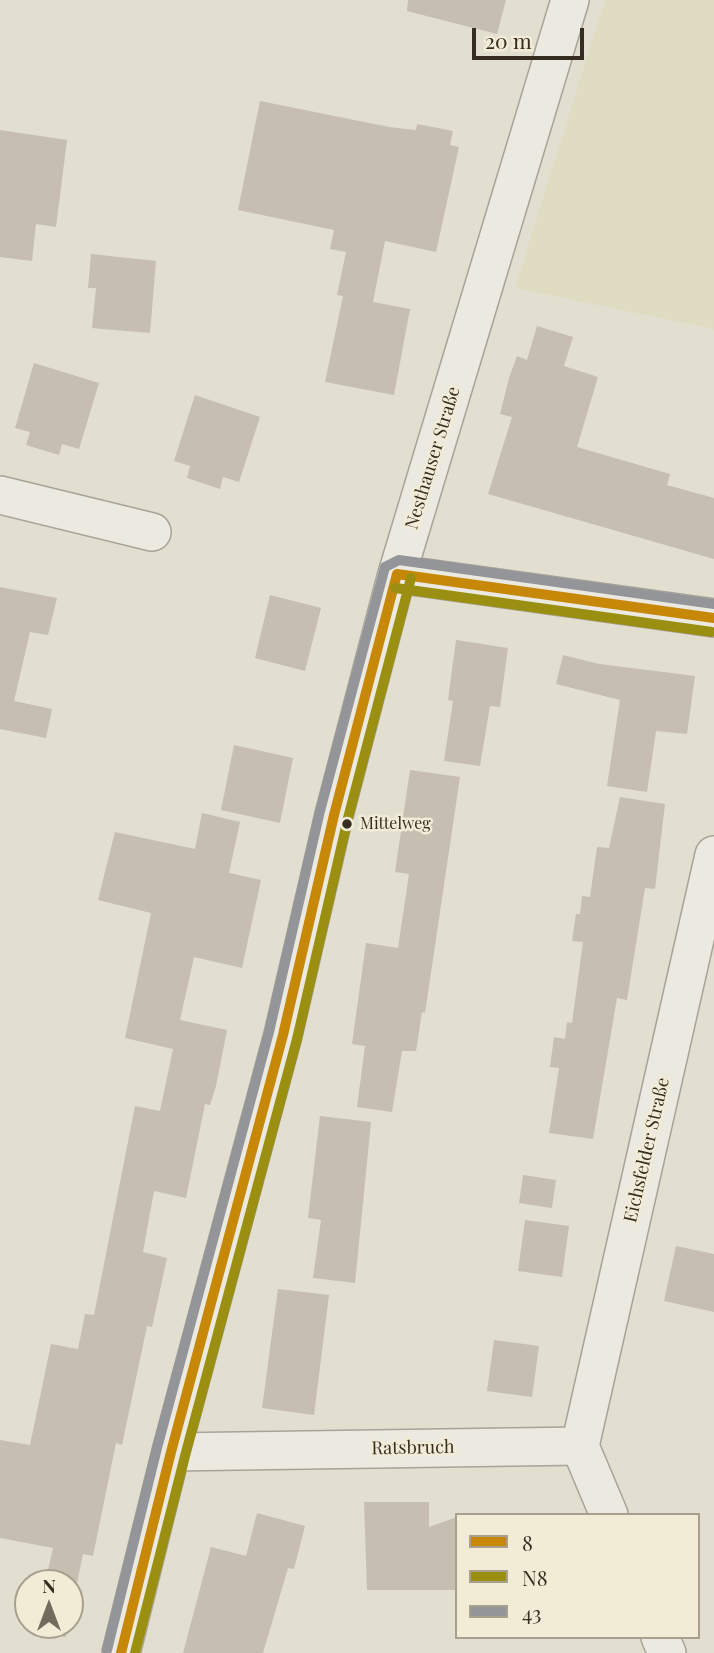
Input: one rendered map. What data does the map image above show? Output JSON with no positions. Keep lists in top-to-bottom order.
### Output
{
  "streets": {
    "street": ["Nesthauser Straße", "Eichsfelder Straße", "Ratsbruch"]
  },
  "crossings": [
    ["Nesthauser Straße", "Ratsbruch"],
    ["Eichsfelder Straße", "Ratsbruch"]
  ],
  "places": ["Mittelweg"],
  "lines": ["transit line 43", "transit line 8", "transit line N8"],
  "legend": ["8", "N8", "43"],
  "scale_bar": "20 m",
  "north": "top"
}
